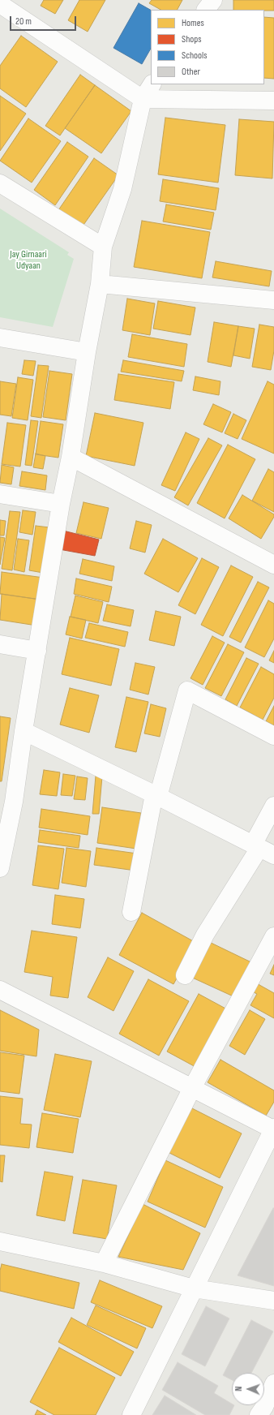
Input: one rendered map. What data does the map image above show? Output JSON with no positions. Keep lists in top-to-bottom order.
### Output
{
  "parks": ["Jay Girnaari Udyaan"],
  "legend": [
    "Homes",
    "Shops",
    "Schools",
    "Other"
  ],
  "scale_bar": "20 m",
  "north": "left"
}
